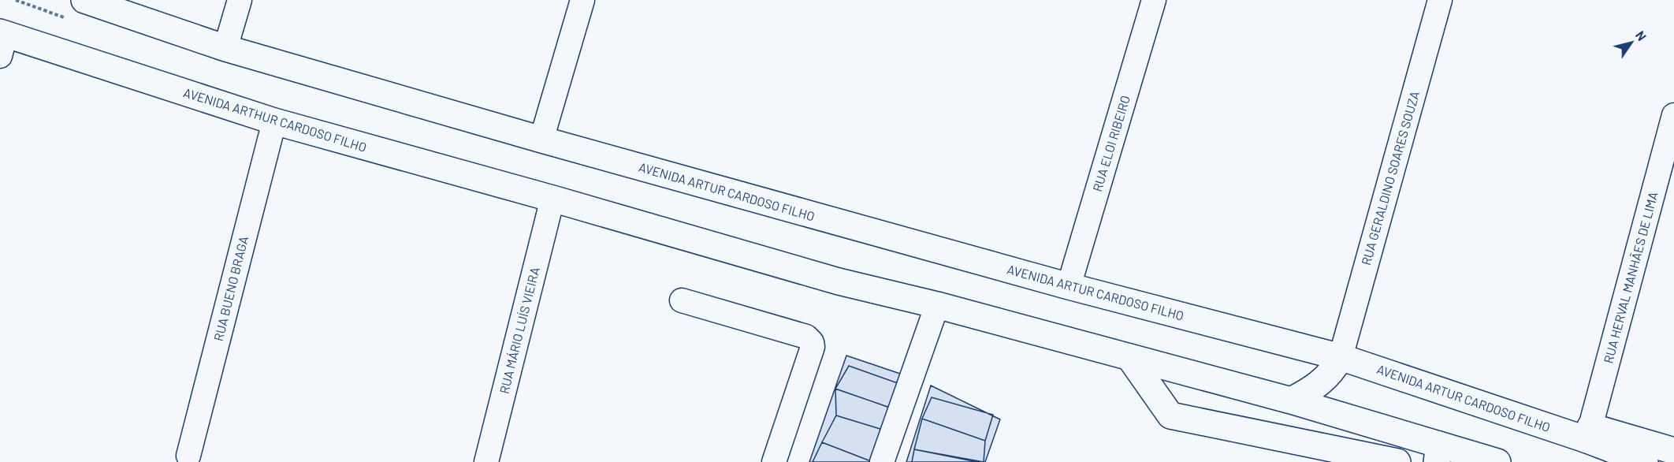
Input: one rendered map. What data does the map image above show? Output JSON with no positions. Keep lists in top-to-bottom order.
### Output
{
  "streets": {
    "main road": ["AVENIDA ARTHUR CARDOSO FILHO", "AVENIDA ARTUR CARDOSO FILHO"],
    "street": [
      "RUA ELOI RIBEIRO",
      "RUA GERALDINO SOARES SOUZA",
      "RUA HERVAL MANHÃES DE LIMA",
      "RUA BUENO BRAGA",
      "RUA MÁRIO LUÍS VIEIRA"
    ]
  },
  "crossings": [
    ["AVENIDA ARTHUR CARDOSO FILHO", "RUA BUENO BRAGA"],
    ["AVENIDA ARTHUR CARDOSO FILHO", "RUA MÁRIO LUÍS VIEIRA"],
    ["RUA ELOI RIBEIRO", "AVENIDA ARTUR CARDOSO FILHO"],
    ["RUA GERALDINO SOARES SOUZA", "AVENIDA ARTUR CARDOSO FILHO"],
    ["AVENIDA ARTUR CARDOSO FILHO", "RUA HERVAL MANHÃES DE LIMA"]
  ],
  "north": "top right"
}
